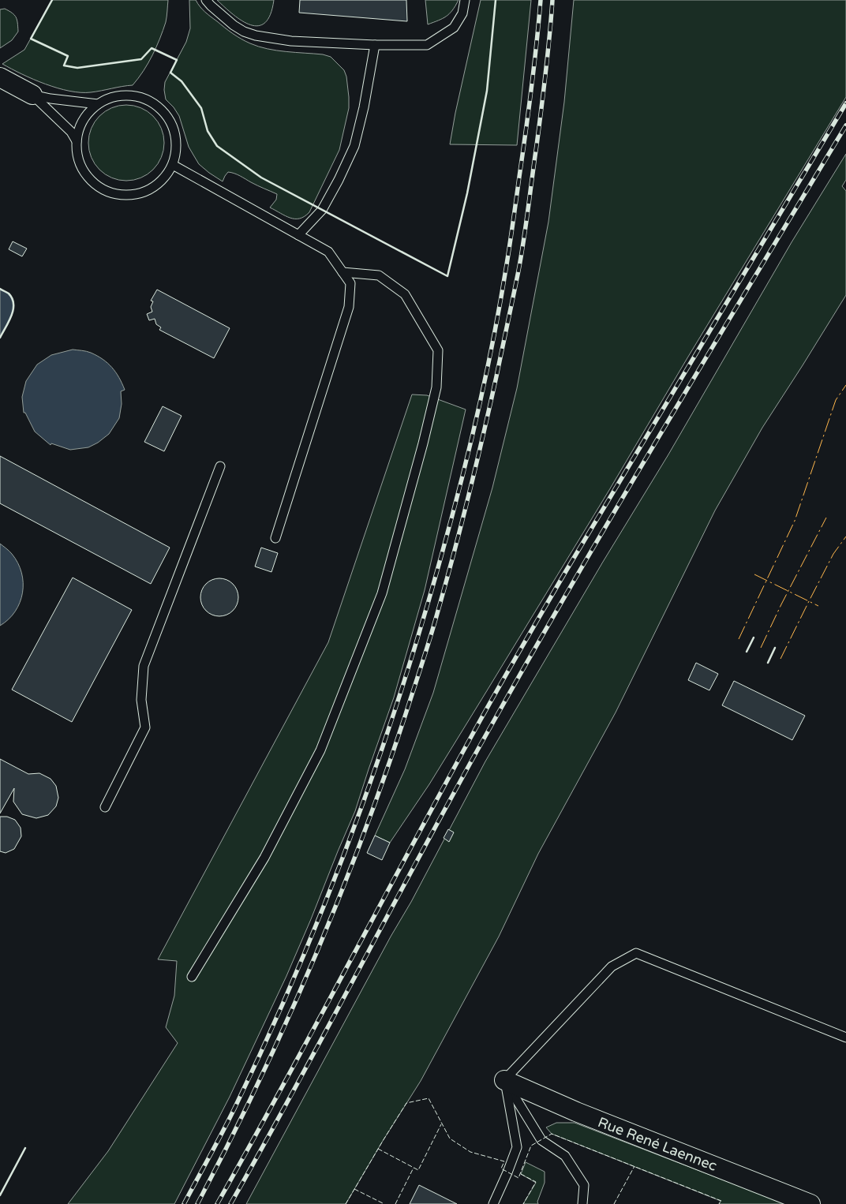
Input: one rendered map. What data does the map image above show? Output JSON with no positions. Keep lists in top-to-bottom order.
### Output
{
  "streets": {
    "street": ["Rue René Laennec"]
  }
}
